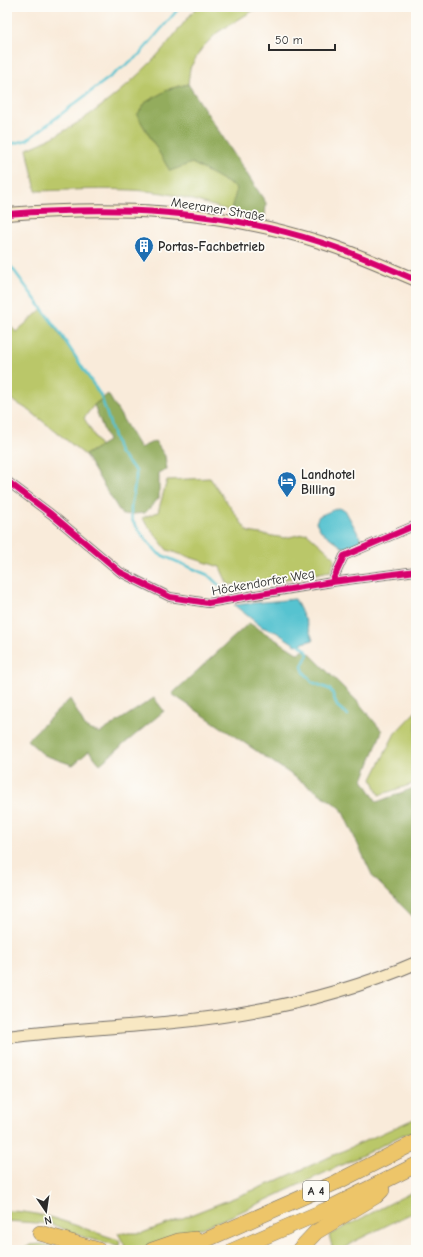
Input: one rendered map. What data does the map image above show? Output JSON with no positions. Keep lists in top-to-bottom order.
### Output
{
  "streets": {
    "highway": ["A 4"],
    "street": ["Meeraner Straße", "Höckendorfer Weg"]
  },
  "places": {
    "building": ["Portas-Fachbetrieb"],
    "hotel": ["Landhotel Billing"]
  },
  "scale_bar": "50 m",
  "north": "bottom"
}
